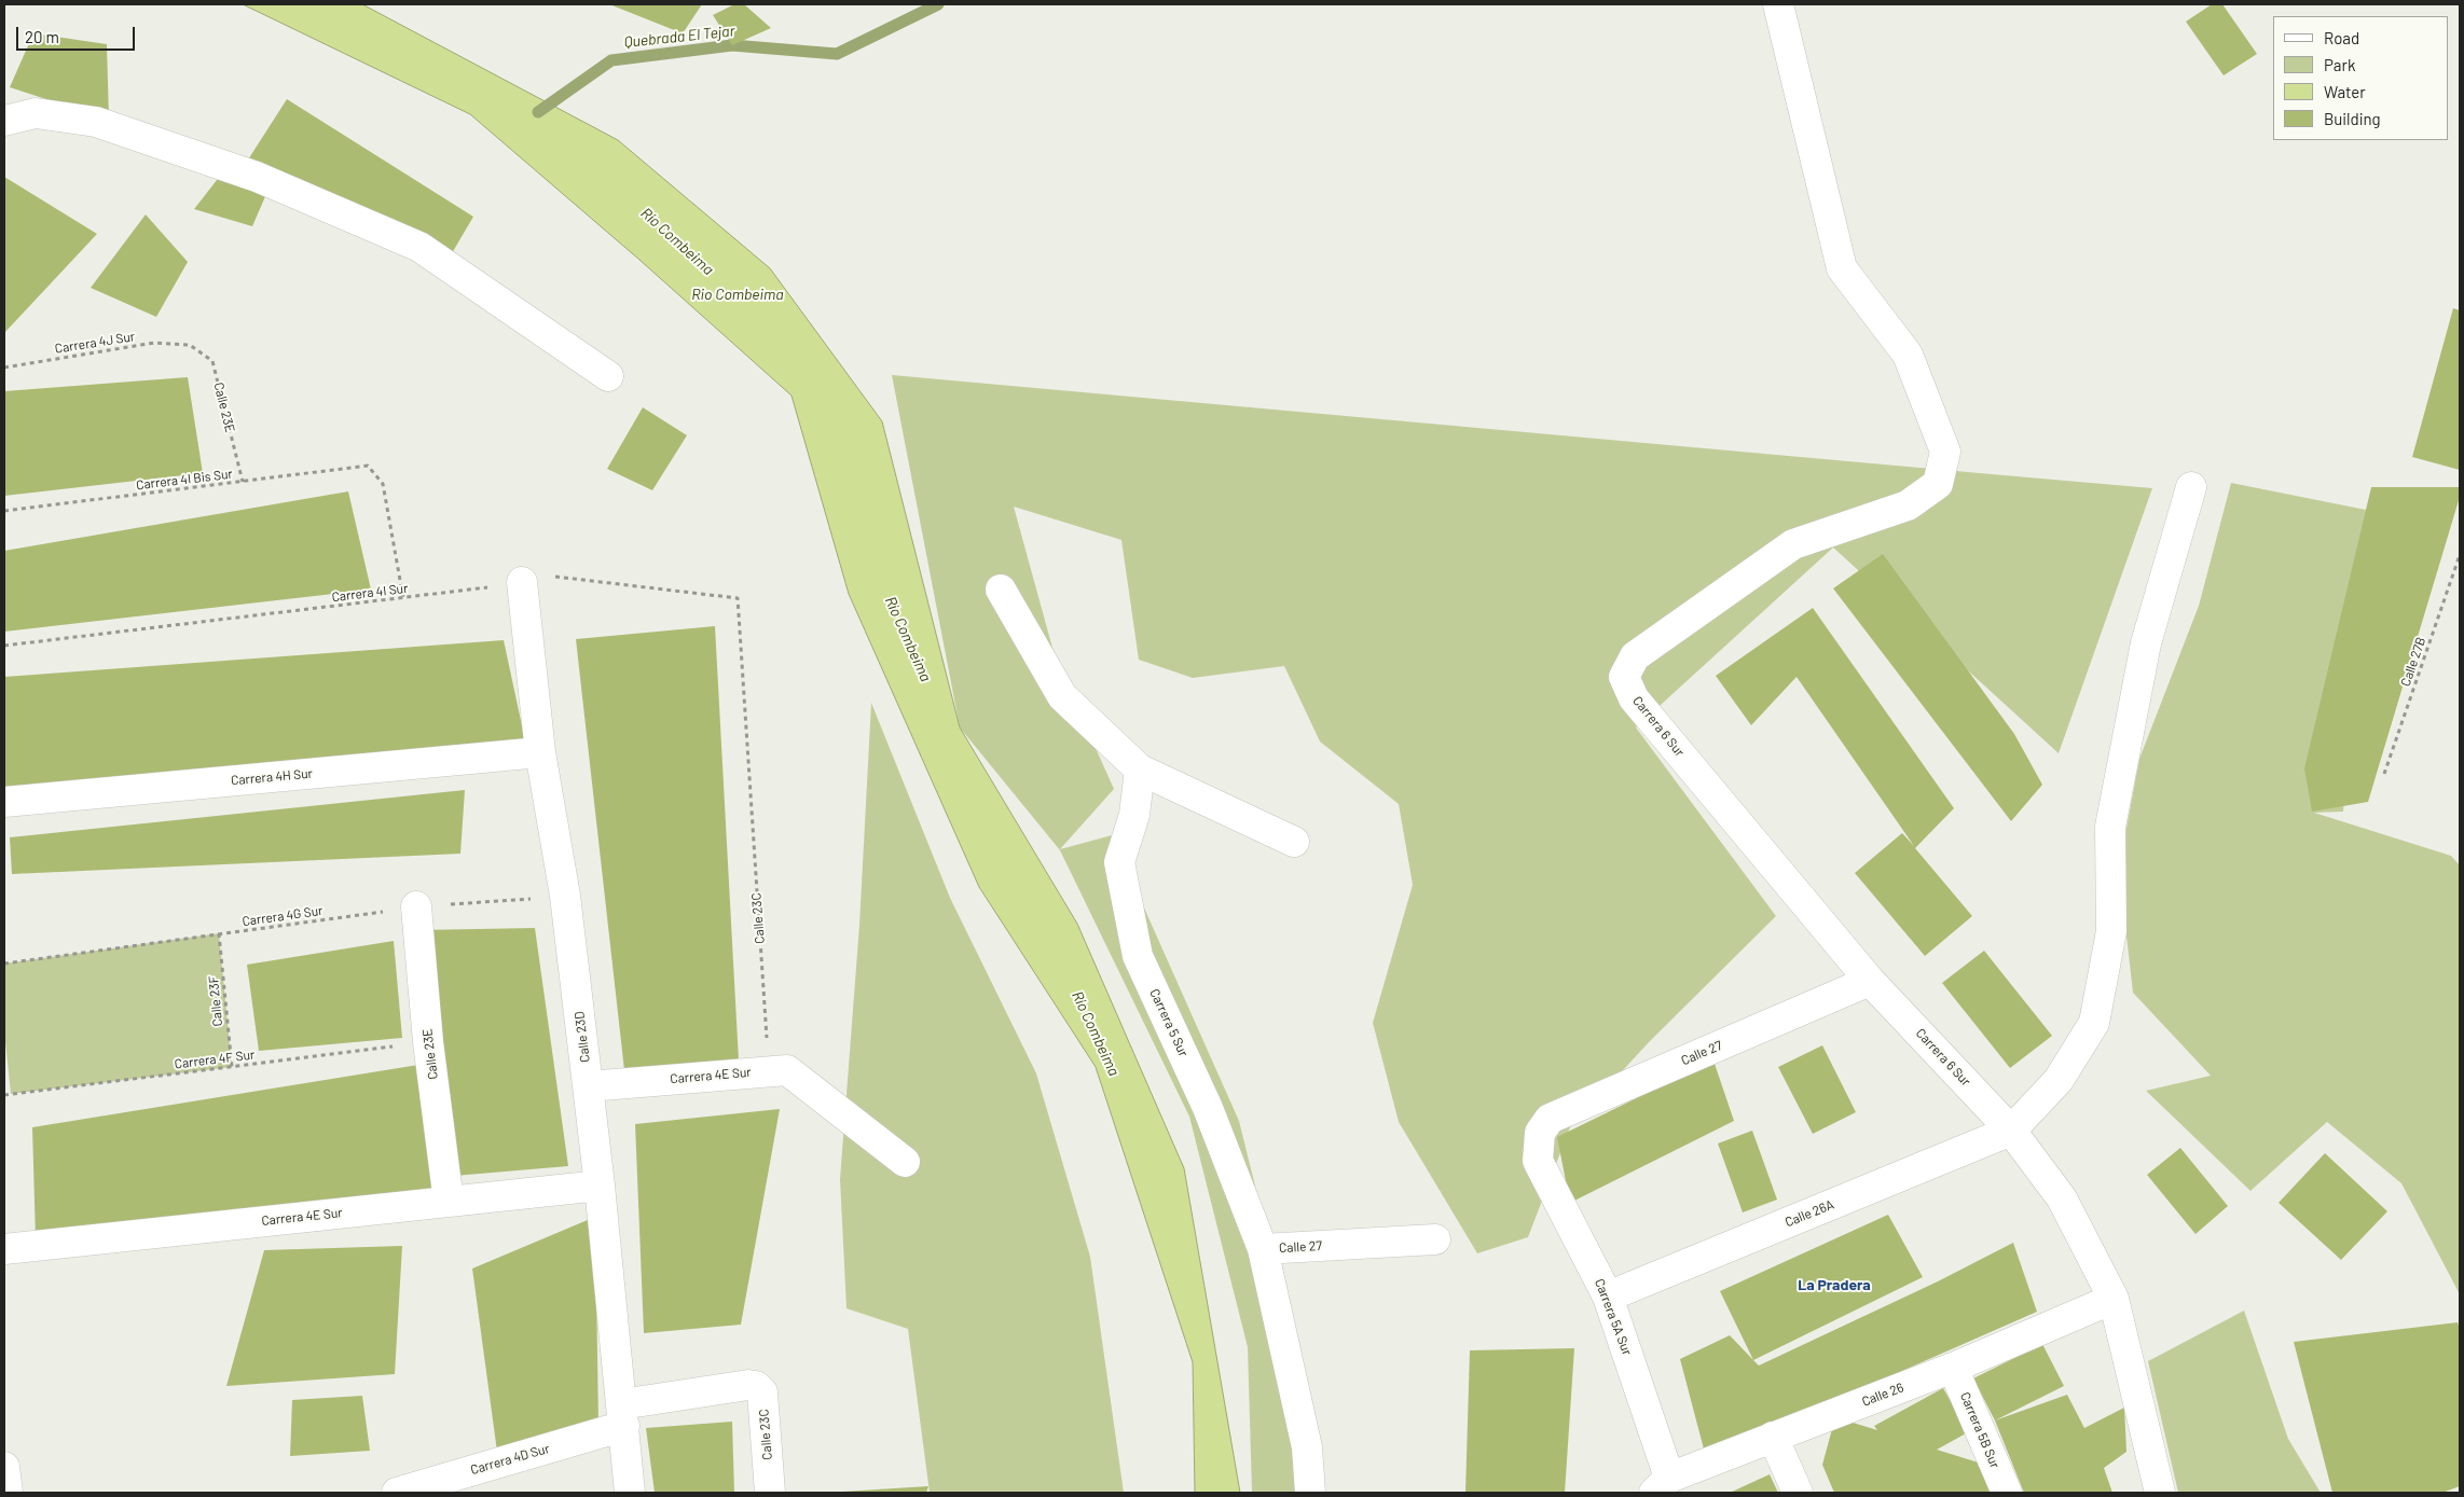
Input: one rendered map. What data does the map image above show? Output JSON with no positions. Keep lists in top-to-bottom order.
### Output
{
  "streets": {
    "street": [
      "Calle 23E",
      "Carrera 6 Sur",
      "Carrera 4H Sur",
      "Calle 23C",
      "Carrera 5 Sur",
      "Calle 23D",
      "Calle 27",
      "Carrera 4E Sur",
      "Calle 26A",
      "Carrera 5A Sur",
      "Calle 26",
      "Carrera 5B Sur",
      "Carrera 4D Sur"
    ],
    "path": [
      "Carrera 4J Sur",
      "Carrera 4I Bis Sur",
      "Carrera 4I Sur",
      "Calle 27B",
      "Carrera 4G Sur",
      "Calle 23F",
      "Carrera 4F Sur"
    ]
  },
  "crossings": [
    ["Carrera 4J Sur", "Calle 23E"],
    ["Calle 23E", "Carrera 4I Bis Sur"],
    ["Calle 23E", "Carrera 4G Sur"],
    ["Calle 23E", "Carrera 4F Sur"],
    ["Calle 23E", "Carrera 4E Sur"],
    ["Carrera 4I Bis Sur", "Carrera 4I Sur"],
    ["Carrera 4I Sur", "Calle 23C"],
    ["Carrera 4I Sur", "Calle 23D"],
    ["Carrera 6 Sur", "Calle 27"],
    ["Carrera 6 Sur", "Calle 26A"],
    ["Carrera 6 Sur", "Calle 26"],
    ["Carrera 4H Sur", "Calle 23D"],
    ["Carrera 4G Sur", "Calle 23F"],
    ["Carrera 4G Sur", "Calle 23D"],
    ["Calle 23C", "Carrera 4E Sur"],
    ["Calle 23C", "Carrera 4D Sur"],
    ["Calle 23F", "Carrera 4F Sur"],
    ["Carrera 5 Sur", "Calle 27"],
    ["Calle 23D", "Carrera 4E Sur"],
    ["Calle 23D", "Carrera 4D Sur"],
    ["Calle 27", "Carrera 5A Sur"],
    ["Calle 26A", "Carrera 5A Sur"],
    ["Carrera 5A Sur", "Calle 26"],
    ["Calle 26", "Carrera 5B Sur"]
  ],
  "districts": ["La Pradera"],
  "water": ["Quebrada El Tejar", "Río Combeima", "Rio Combeima"],
  "legend": [
    "Road",
    "Park",
    "Water",
    "Building"
  ],
  "scale_bar": "20 m"
}
